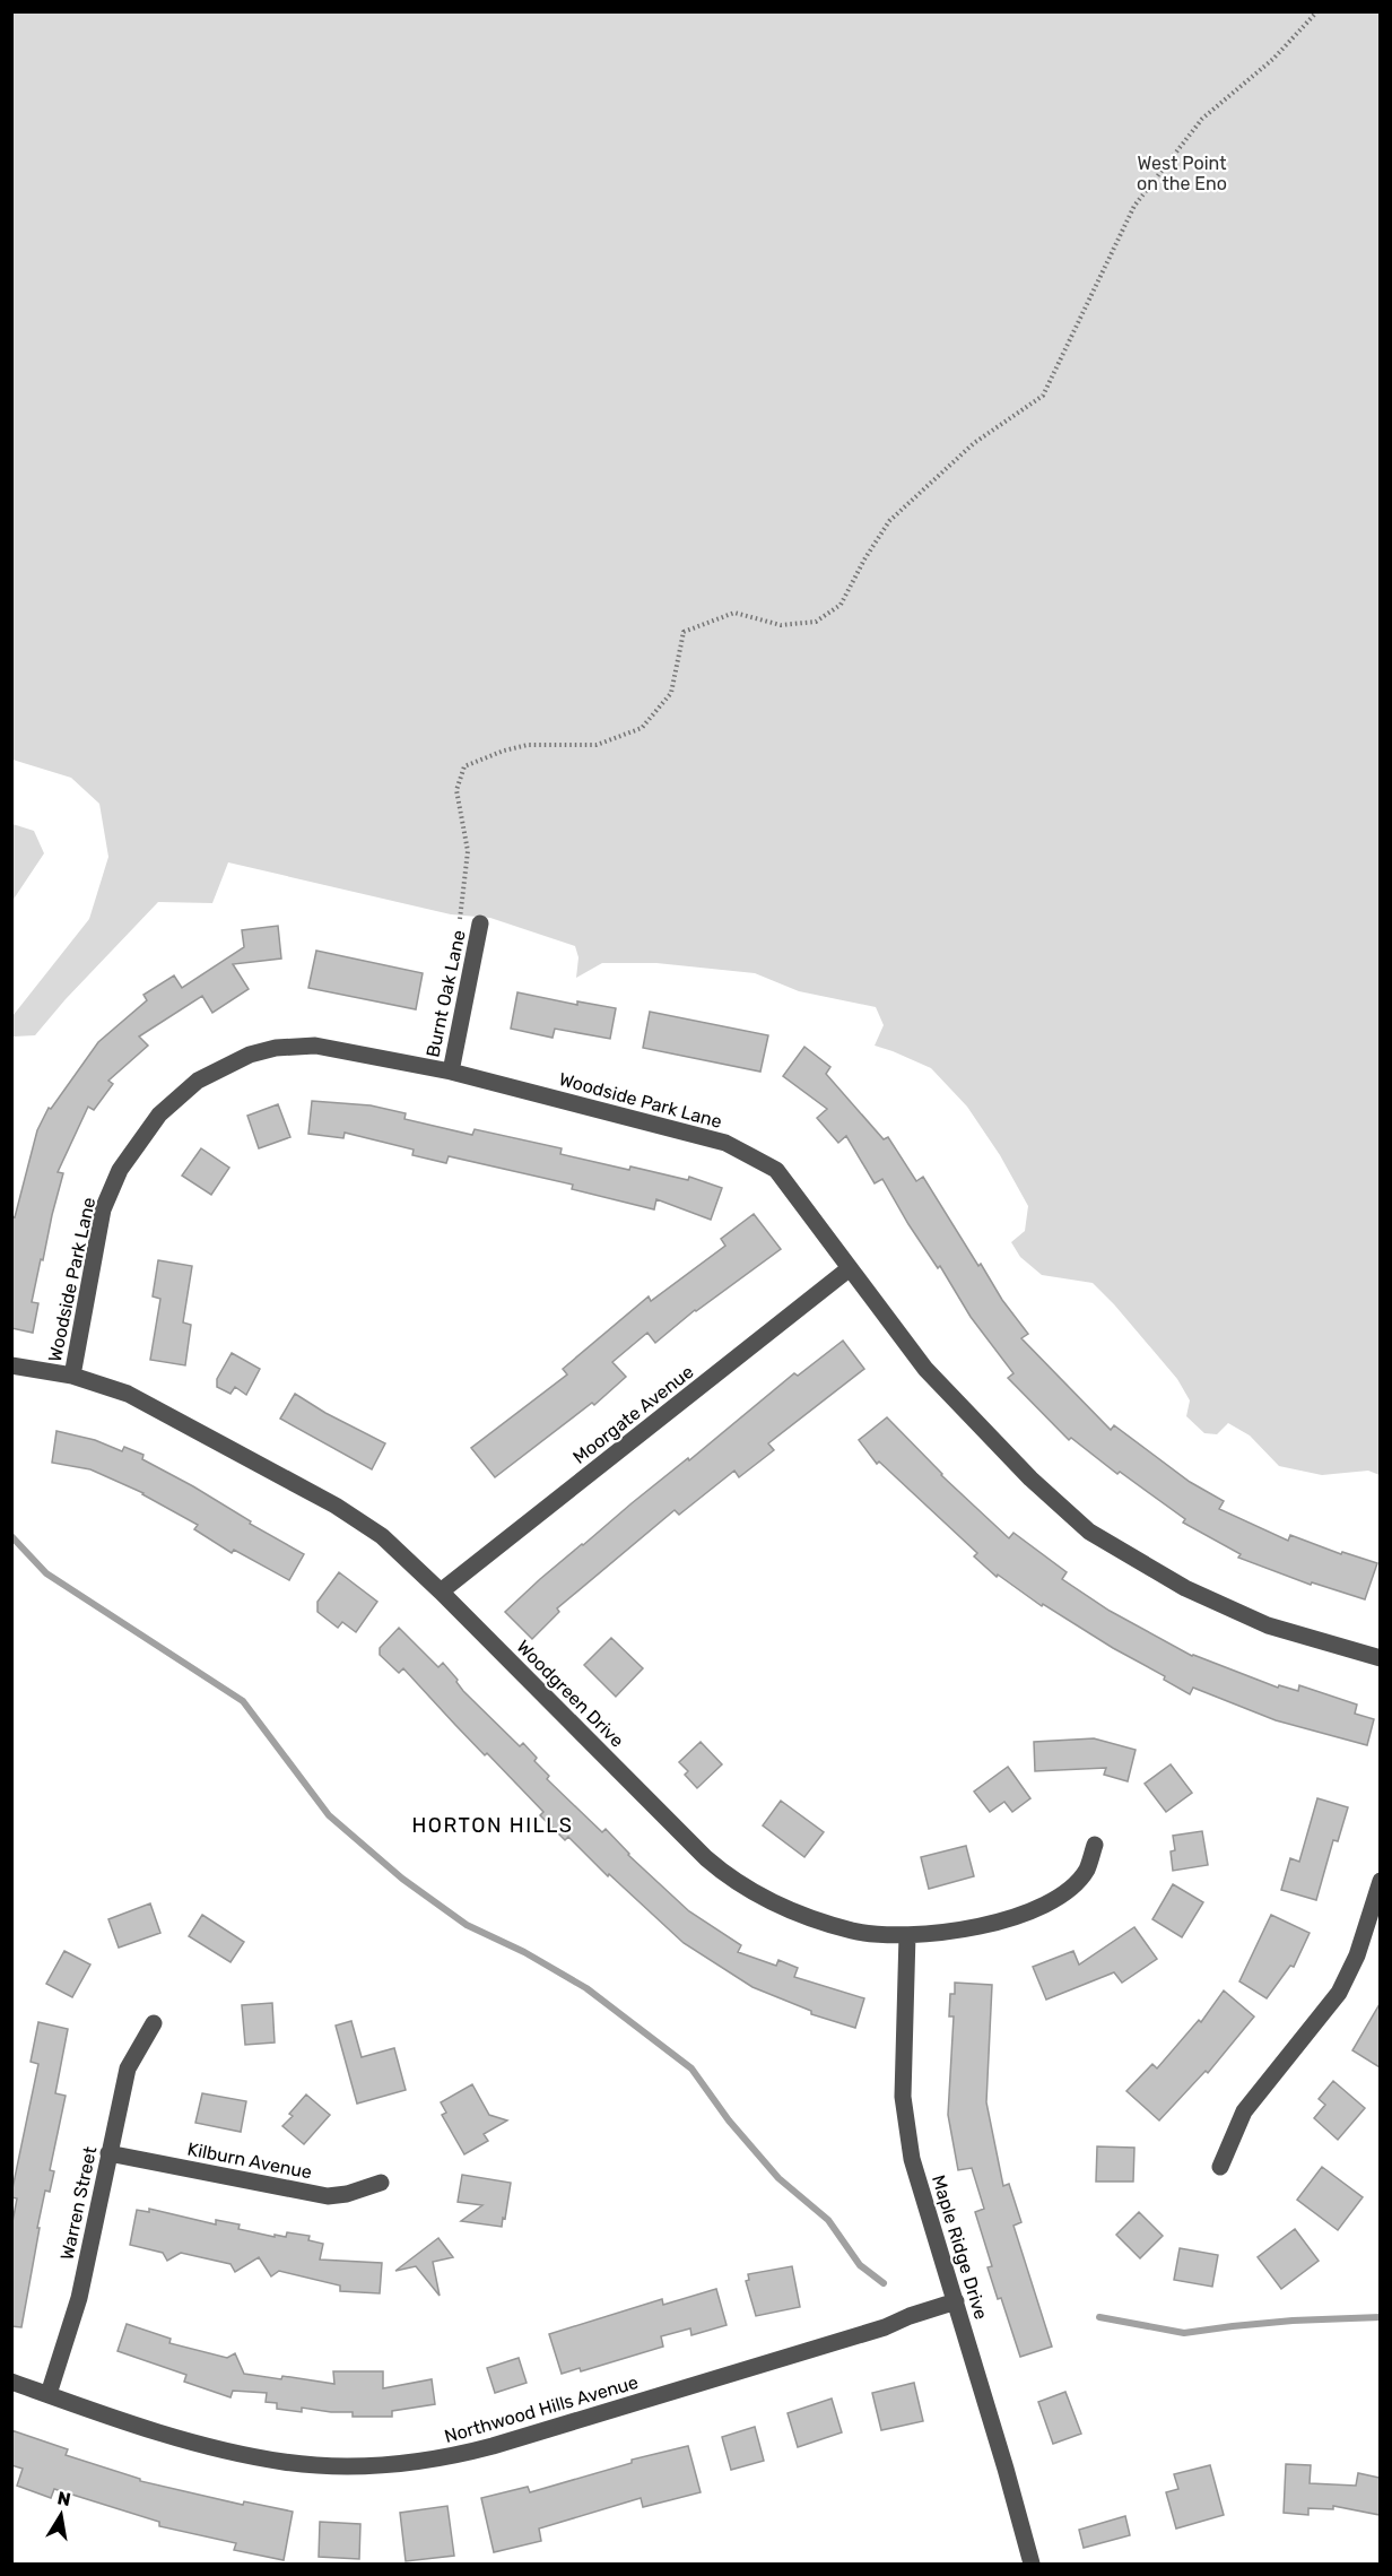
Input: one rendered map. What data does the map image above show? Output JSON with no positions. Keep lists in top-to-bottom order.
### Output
{
  "streets": {
    "street": [
      "Burnt Oak Lane",
      "Woodside Park Lane",
      "Moorgate Avenue",
      "Woodgreen Drive",
      "Kilburn Avenue",
      "Warren Street",
      "Maple Ridge Drive",
      "Northwood Hills Avenue"
    ]
  },
  "crossings": [
    ["Burnt Oak Lane", "Woodside Park Lane"],
    ["Woodside Park Lane", "Moorgate Avenue"],
    ["Woodside Park Lane", "Woodgreen Drive"],
    ["Moorgate Avenue", "Woodgreen Drive"],
    ["Woodgreen Drive", "Maple Ridge Drive"],
    ["Kilburn Avenue", "Warren Street"],
    ["Warren Street", "Northwood Hills Avenue"],
    ["Maple Ridge Drive", "Northwood Hills Avenue"]
  ],
  "districts": ["HORTON HILLS"],
  "parks": ["West Point on the Eno"],
  "north": "top"
}
